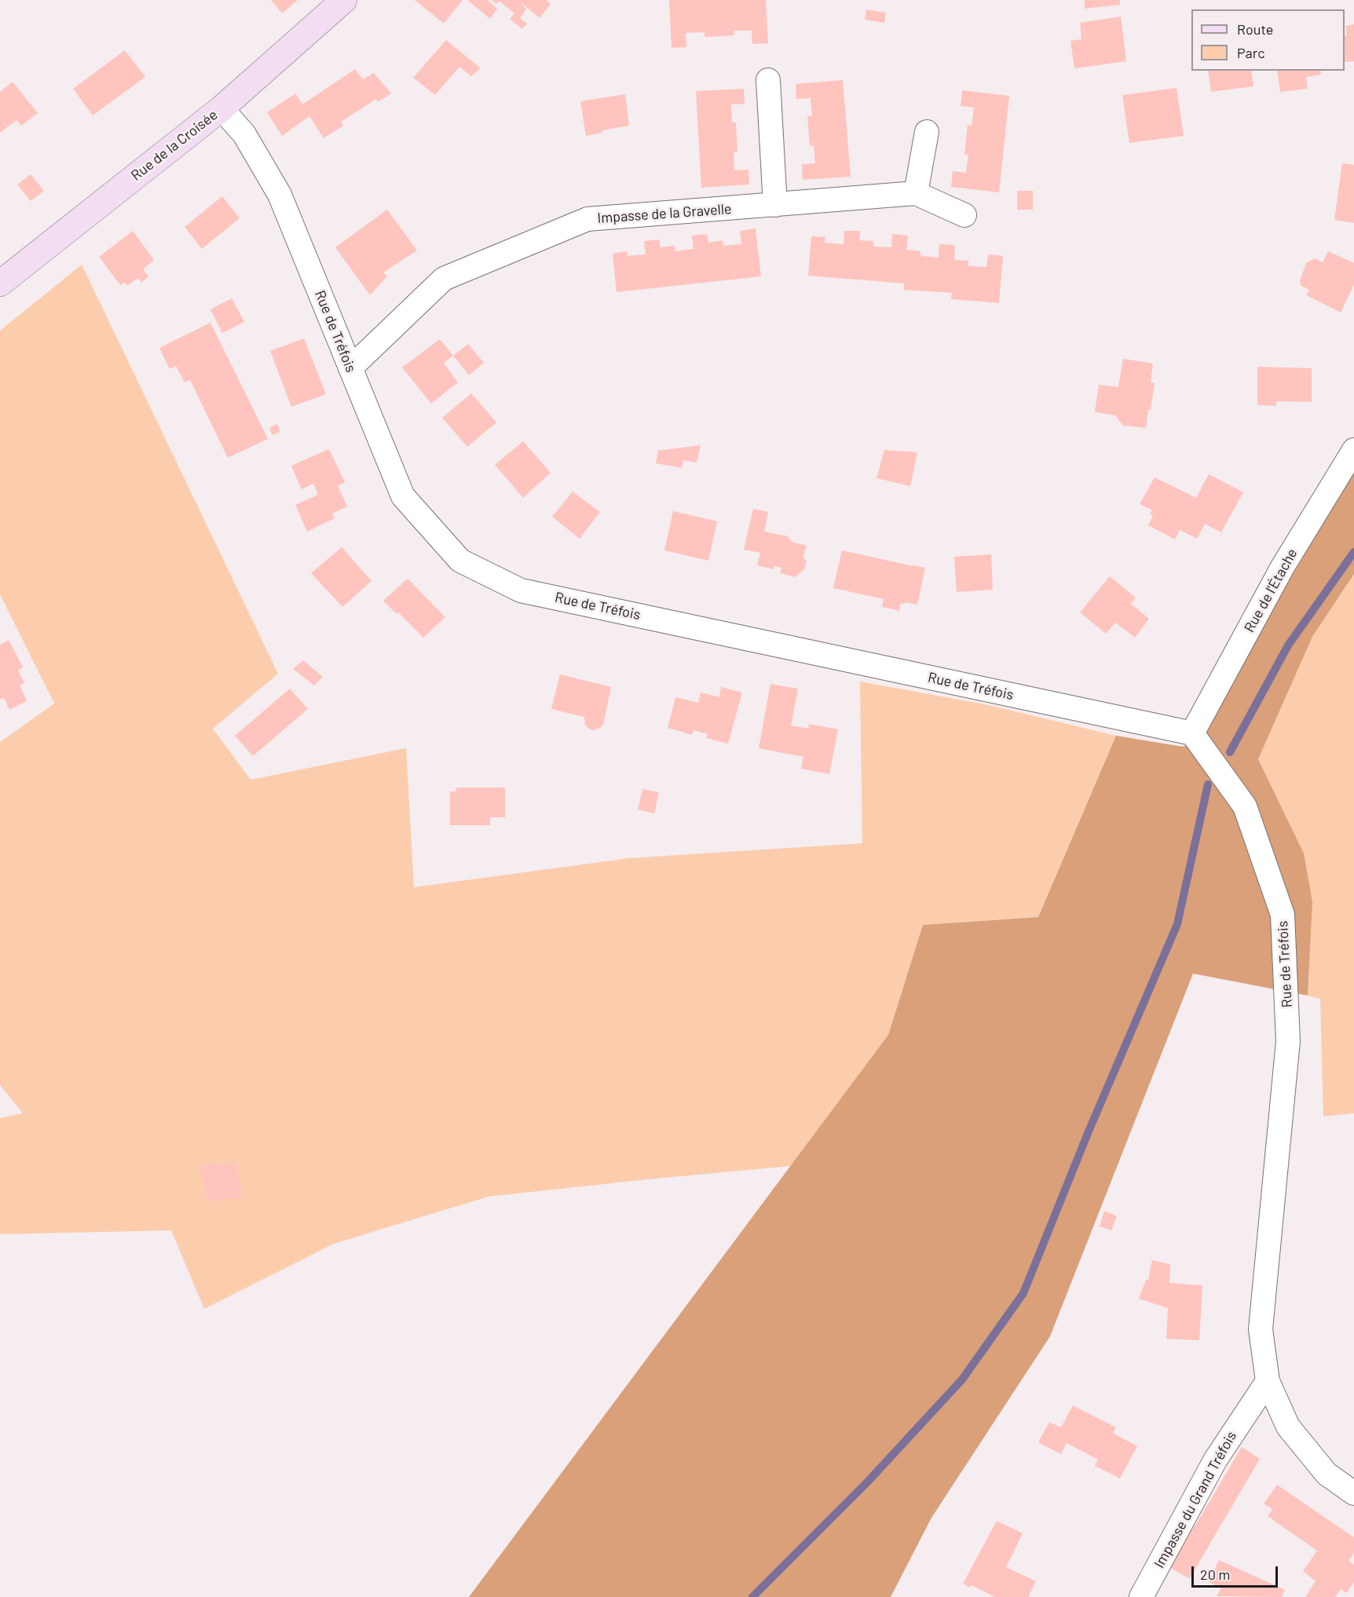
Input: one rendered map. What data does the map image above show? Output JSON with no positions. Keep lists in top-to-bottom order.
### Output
{
  "streets": {
    "main road": ["Rue de la Croisée"],
    "street": [
      "Impasse de la Gravelle",
      "Rue de Tréfois",
      "Rue de l'Étache",
      "Impasse du Grand Tréfois"
    ]
  },
  "crossings": [
    ["Rue de la Croisée", "Rue de Tréfois"],
    ["Impasse de la Gravelle", "Rue de Tréfois"],
    ["Rue de Tréfois", "Rue de l'Étache"],
    ["Rue de Tréfois", "Impasse du Grand Tréfois"]
  ],
  "legend": ["Route", "Parc"],
  "scale_bar": "20 m"
}
